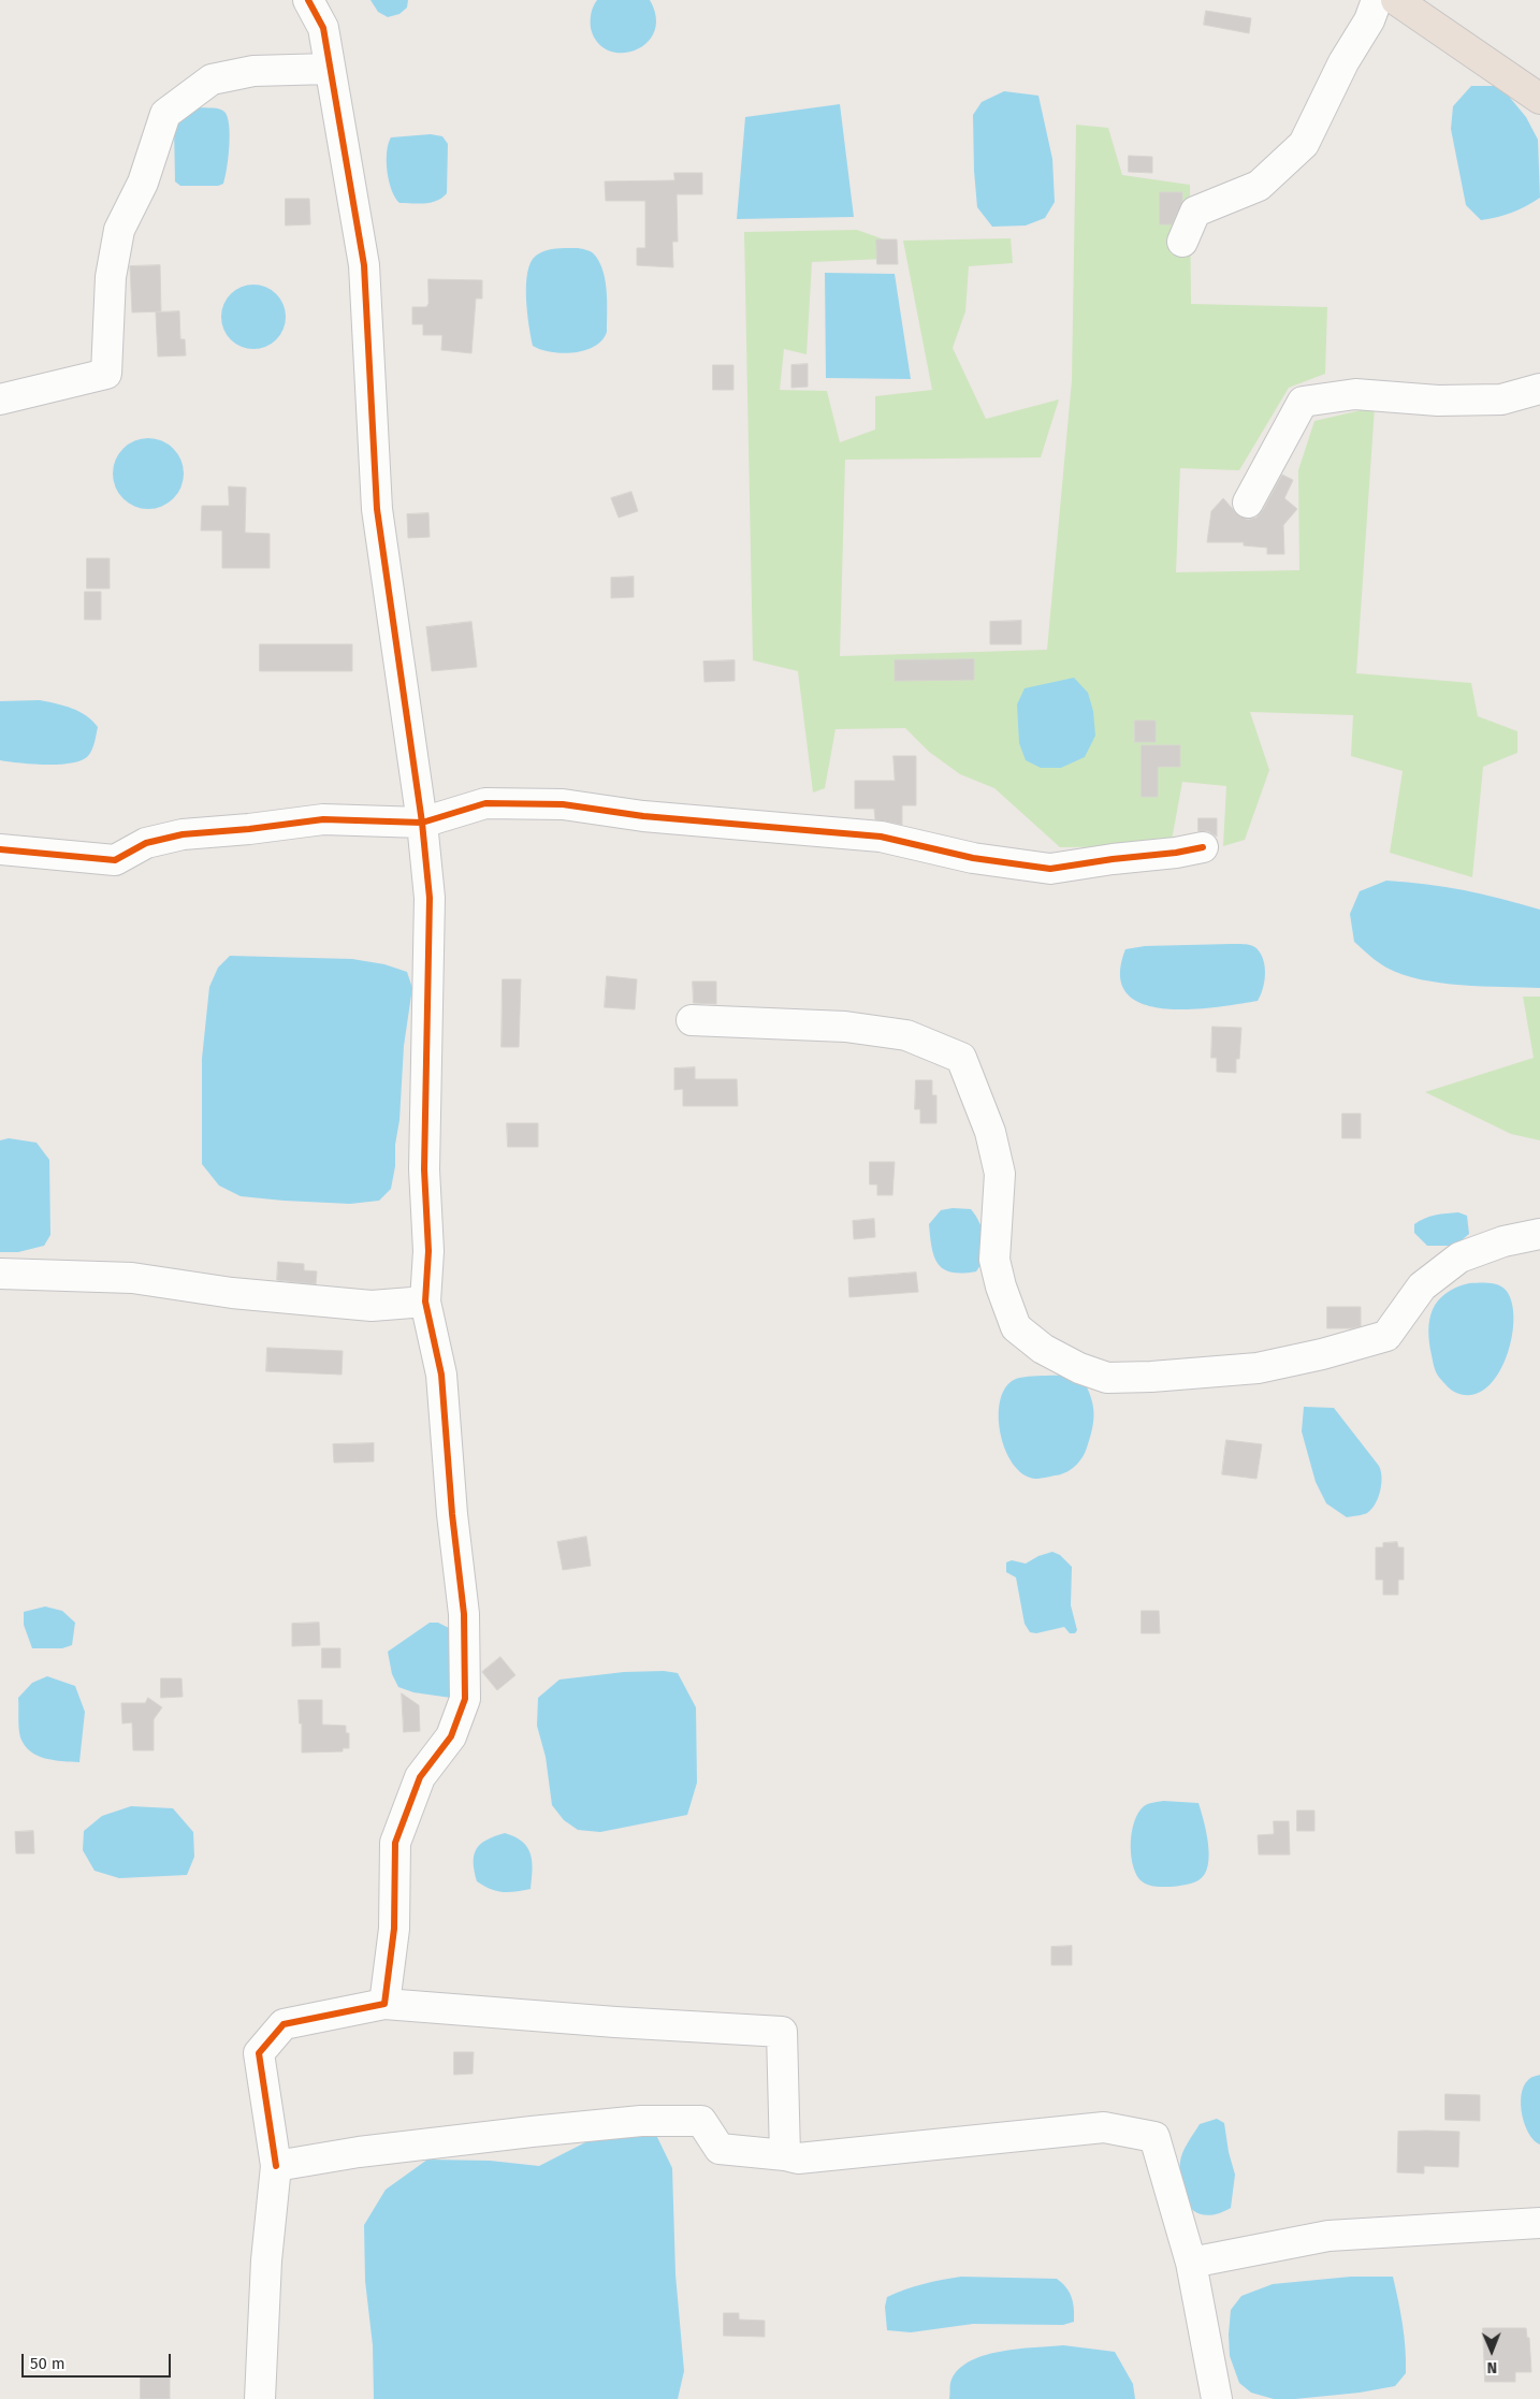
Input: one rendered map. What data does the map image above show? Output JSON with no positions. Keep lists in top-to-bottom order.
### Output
{
  "scale_bar": "50 m",
  "north": "bottom"
}
